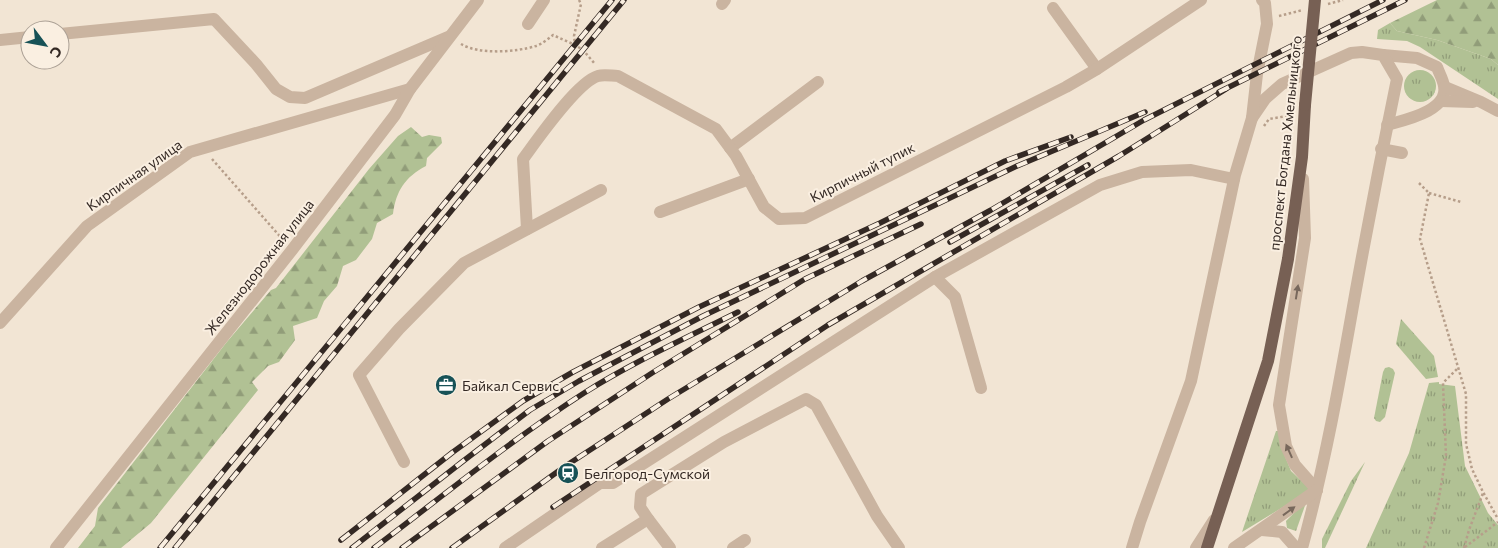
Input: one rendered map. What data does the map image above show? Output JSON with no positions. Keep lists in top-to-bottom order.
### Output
{
  "streets": {
    "main road": ["проспект Богдана Хмельницкого"],
    "street": ["Кирпичный тупик", "Кирпичная улица", "Железнодорожная улица"]
  },
  "crossings": [
    ["Кирпичная улица", "Железнодорожная улица"]
  ],
  "places": {
    "office": ["Байкал Сервис"],
    "station": ["Белгород-Сумской"]
  },
  "north": "bottom right"
}
